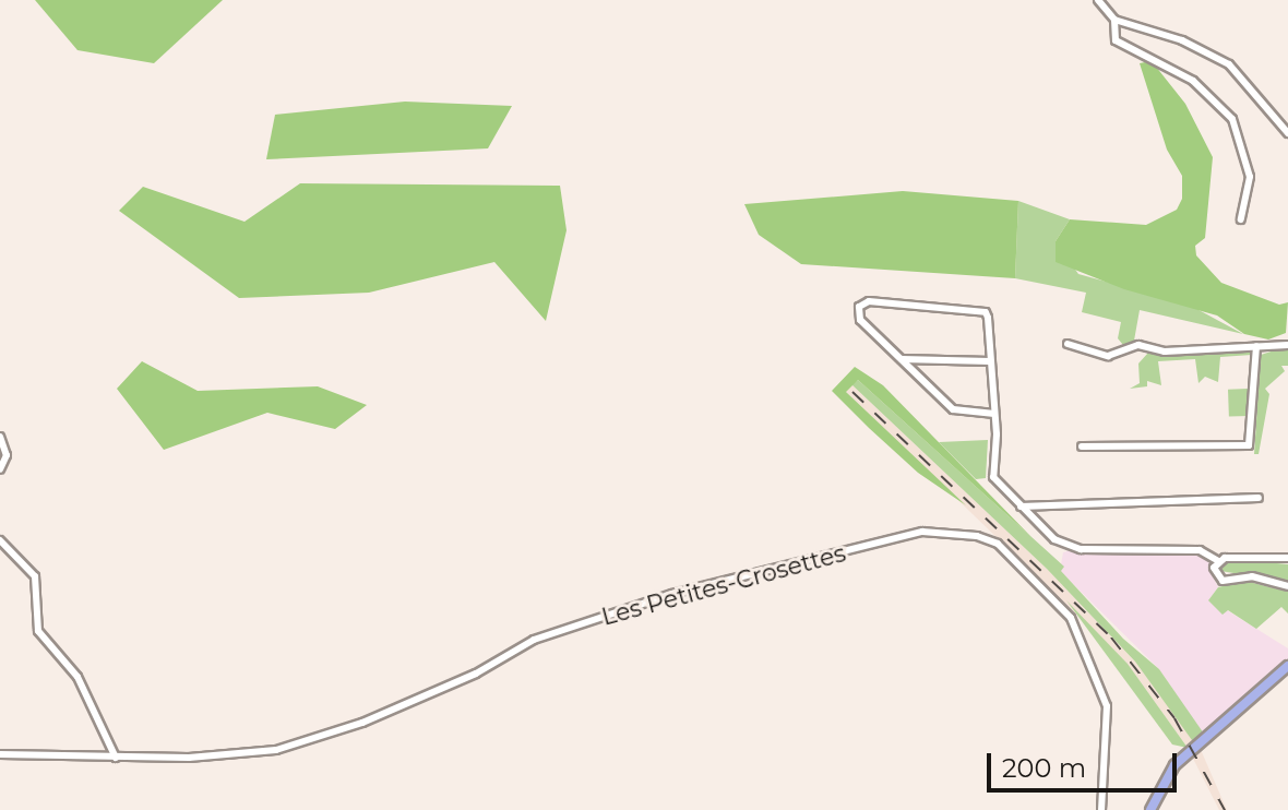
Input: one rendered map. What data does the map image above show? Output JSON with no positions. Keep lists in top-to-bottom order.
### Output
{
  "streets": {
    "street": ["Les Petites-Crosettes"]
  },
  "scale_bar": "200 m"
}
